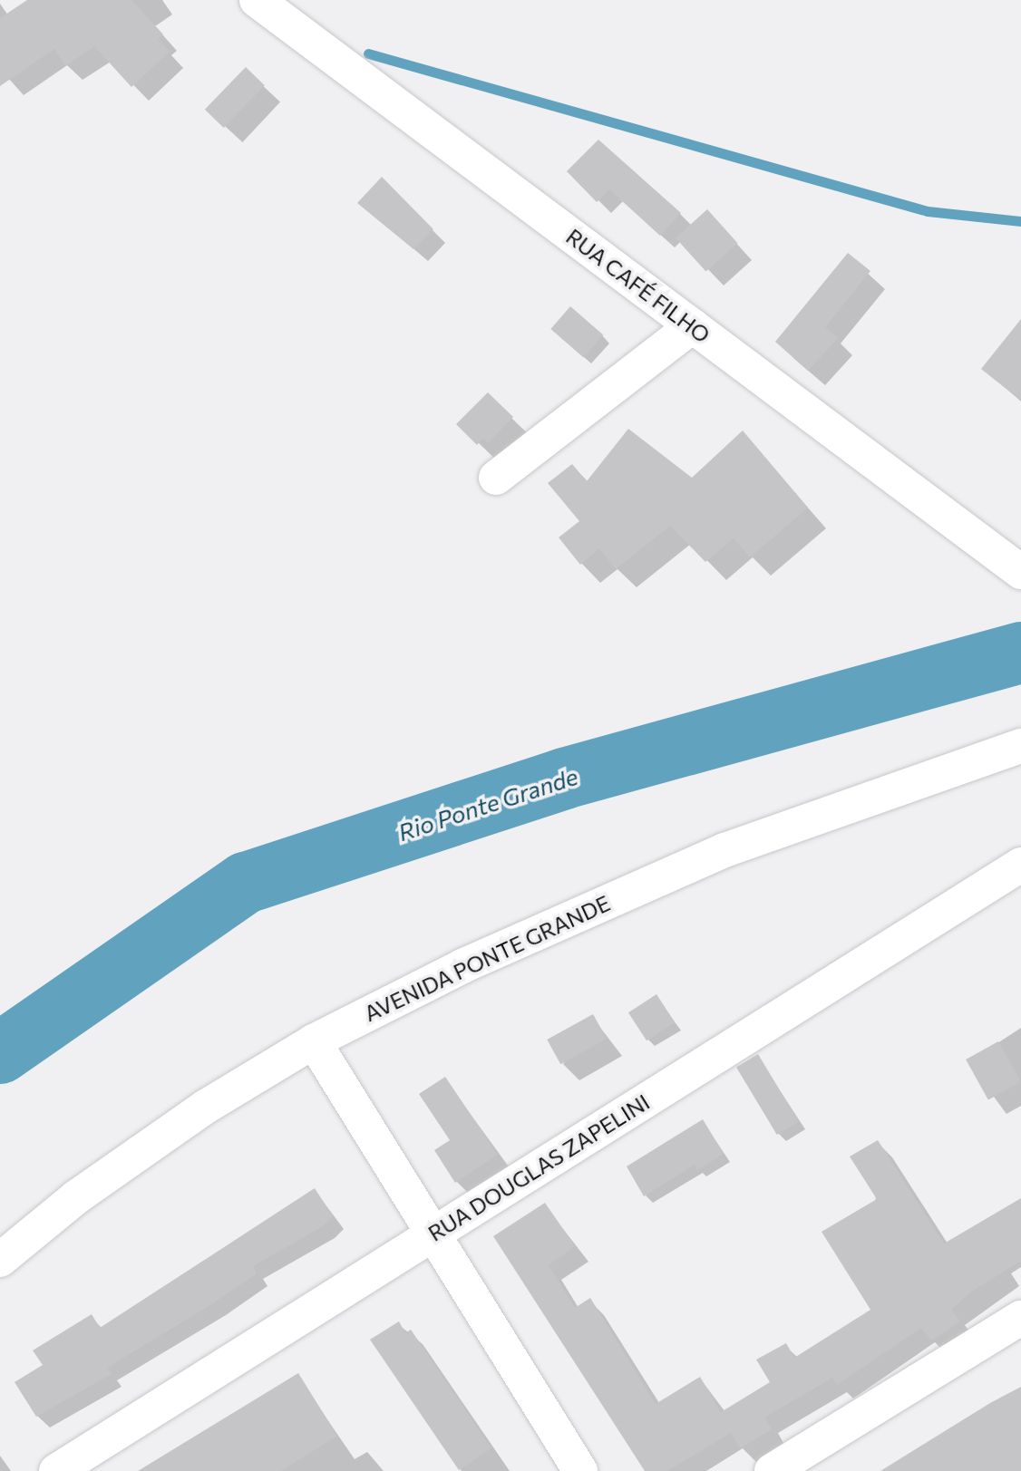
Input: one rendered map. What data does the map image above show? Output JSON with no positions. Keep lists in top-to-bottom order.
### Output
{
  "streets": {
    "street": ["RUA CAFÉ FILHO", "AVENIDA PONTE GRANDE", "RUA DOUGLAS ZAPELINI"]
  },
  "water": ["Rio Ponte Grande"]
}
